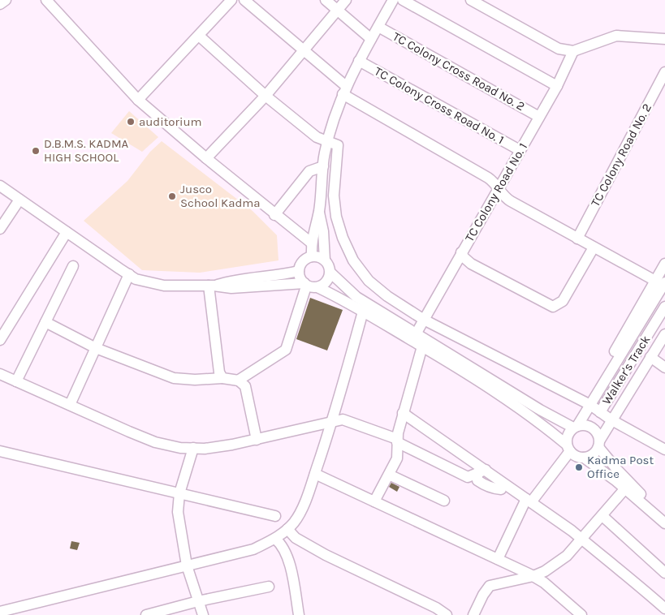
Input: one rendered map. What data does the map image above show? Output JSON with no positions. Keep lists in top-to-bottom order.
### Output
{
  "streets": {
    "street": [
      "TC Colony Cross Road No. 2",
      "TC Colony Cross Road No. 1",
      "TC Colony Road No. 2",
      "TC Colony Road No. 1",
      "Walker's Track"
    ]
  },
  "crossings": [
    ["TC Colony Cross Road No. 2", "TC Colony Road No. 1"],
    ["TC Colony Cross Road No. 1", "TC Colony Road No. 1"]
  ],
  "places": [
    "auditorium",
    "D.B.M.S. KADMA HIGH SCHOOL",
    "Jusco School Kadma",
    "Kadma Post Office"
  ]
}
